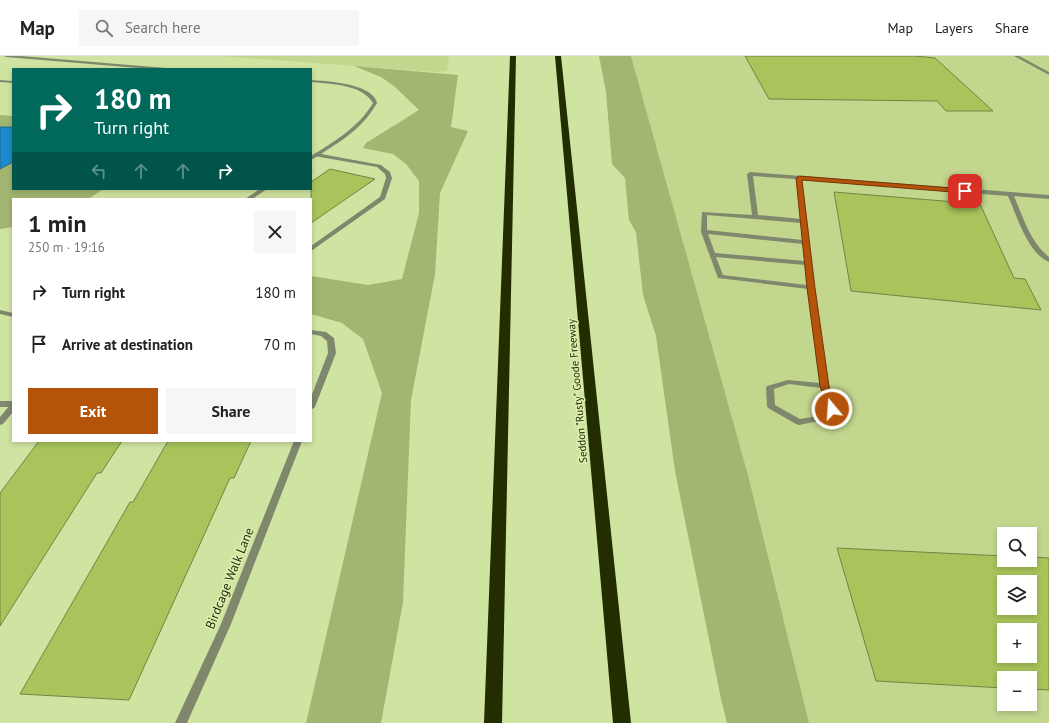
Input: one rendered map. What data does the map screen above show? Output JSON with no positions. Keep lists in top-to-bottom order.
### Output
{
  "streets": {
    "highway": ["Seddon \"Rusty\" Goode Freeway"],
    "street": ["Birdcage Walk Lane"]
  },
  "page": {
    "header": "Map",
    "search": "Search here",
    "nav": ["Map", "Layers", "Share"],
    "turn": ["180 m", "Turn right"],
    "heading": ["1 min", "250 m · 19:16"],
    "list": [
      {
        "name": "Turn right",
        "value": "180 m"
      },
      {
        "name": "Arrive at destination",
        "value": "70 m"
      }
    ],
    "buttons": ["Exit", "Share"],
    "map_buttons": ["+", "−"]
  }
}
